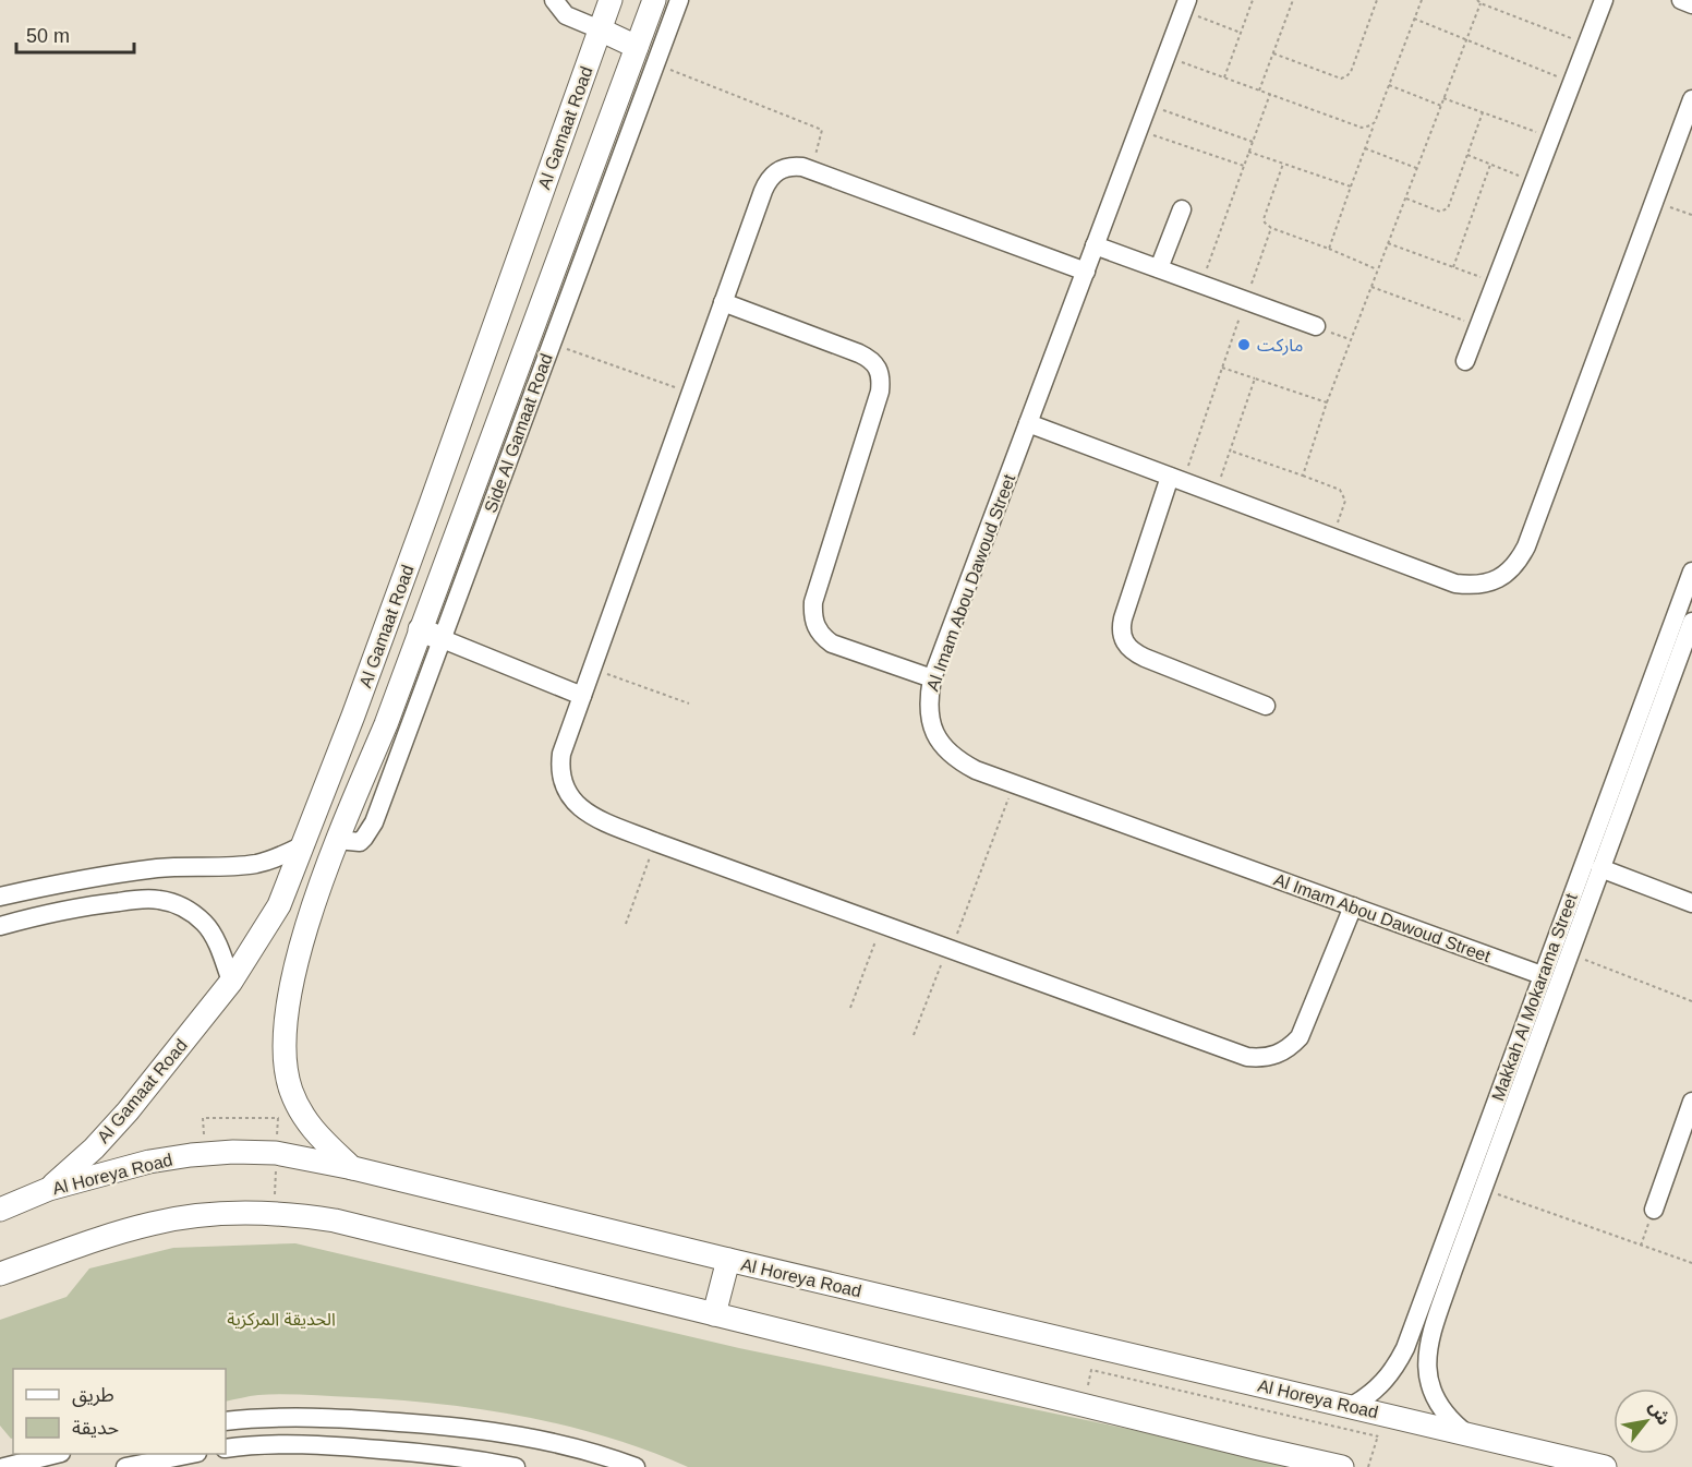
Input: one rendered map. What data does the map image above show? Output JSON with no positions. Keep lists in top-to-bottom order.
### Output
{
  "streets": {
    "main road": ["Al Gamaat Road", "Al Horeya Road"],
    "street": ["Side Al Gamaat Road", "Al Imam Abou Dawoud Street", "Makkah Al Mokarama Street"]
  },
  "crossings": [
    ["Al Gamaat Road", "Side Al Gamaat Road"],
    ["Al Gamaat Road", "Al Horeya Road"],
    ["Al Imam Abou Dawoud Street", "Makkah Al Mokarama Street"],
    ["Makkah Al Mokarama Street", "Al Horeya Road"]
  ],
  "parks": ["الحديقة المركزية"],
  "places": ["ماركت"],
  "legend": ["طريق", "حديقة"],
  "scale_bar": "50 m",
  "north": "top right"
}
